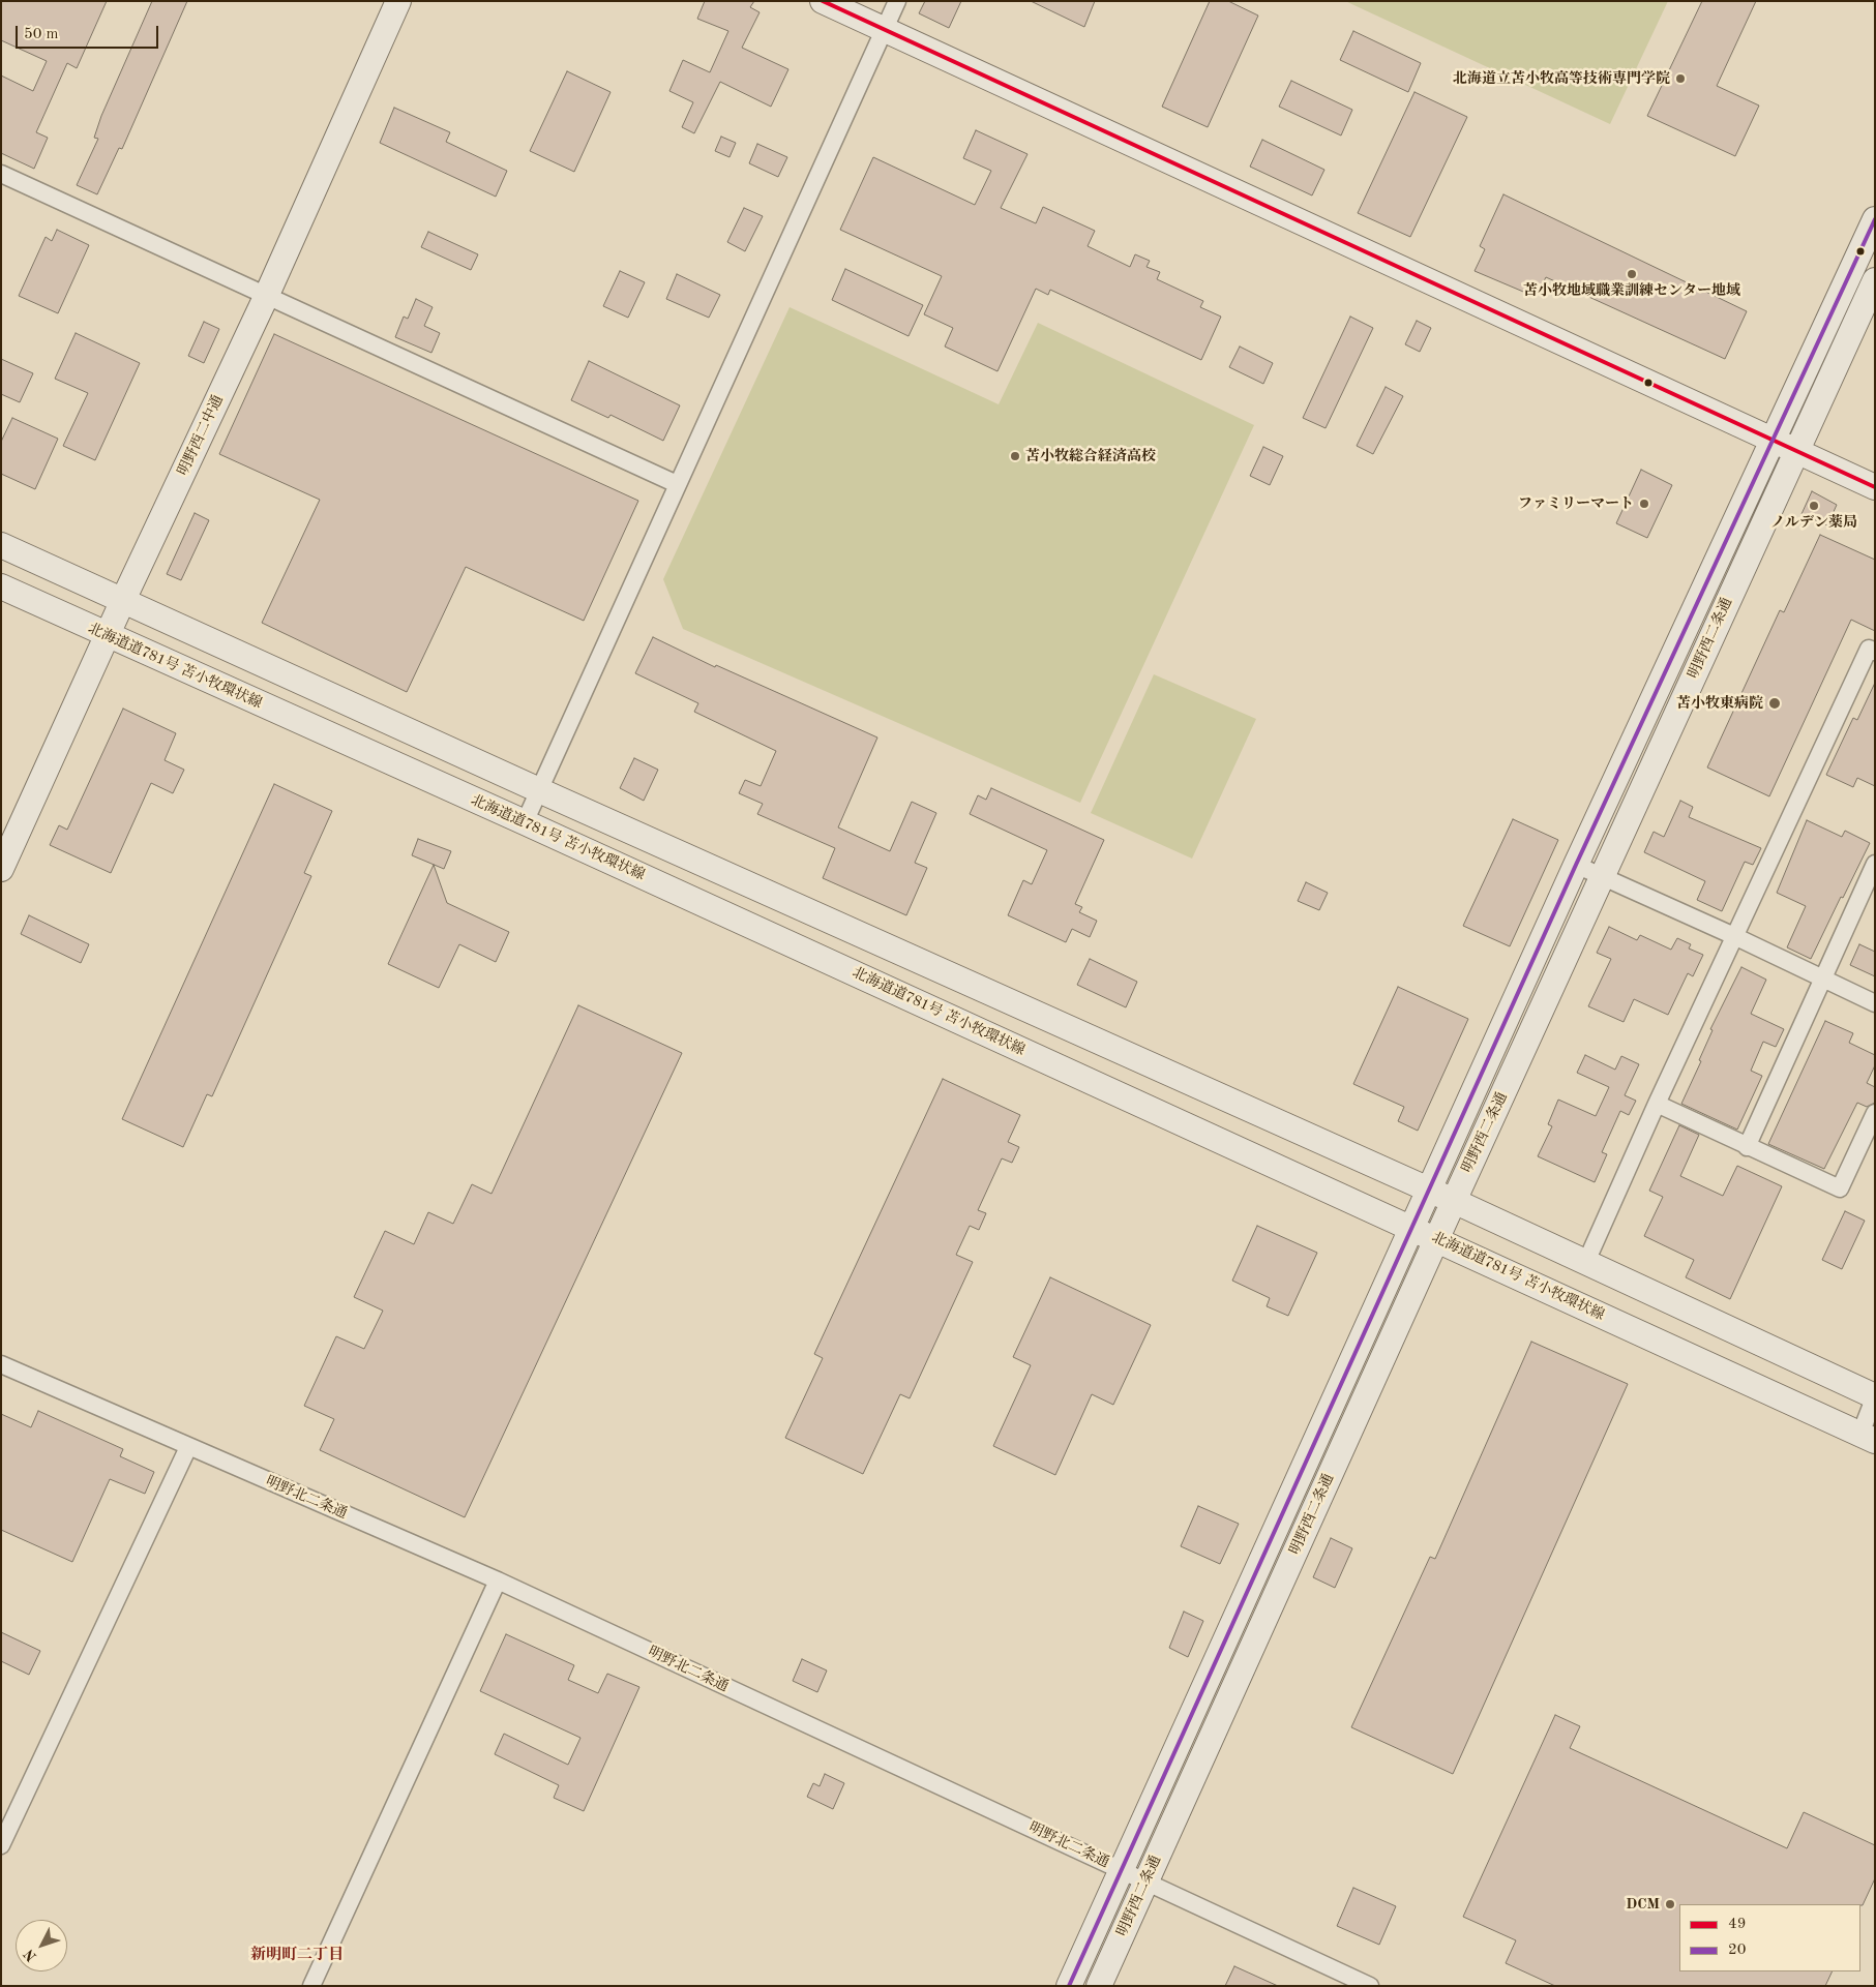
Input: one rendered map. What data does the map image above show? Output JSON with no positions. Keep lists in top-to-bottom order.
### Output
{
  "streets": {
    "street": [
      "明野西二中通",
      "明野西二条通",
      "北海道道781号 苫小牧環状線",
      "明野北二条通"
    ]
  },
  "crossings": [
    ["明野西二中通", "北海道道781号 苫小牧環状線"],
    ["明野西二条通", "北海道道781号 苫小牧環状線"],
    ["明野西二条通", "明野北二条通"]
  ],
  "districts": ["新明町二丁目"],
  "places": [
    "北海道立苫小牧高等技術専門学院",
    "苫小牧地域職業訓練センター地域",
    "苫小牧総合経済高校",
    "ファミリーマート",
    "ノルデン薬局",
    "苫小牧東病院",
    "DCM"
  ],
  "lines": ["transit line 49", "transit line 20"],
  "legend": ["49", "20"],
  "scale_bar": "50 m",
  "north": "bottom left"
}
